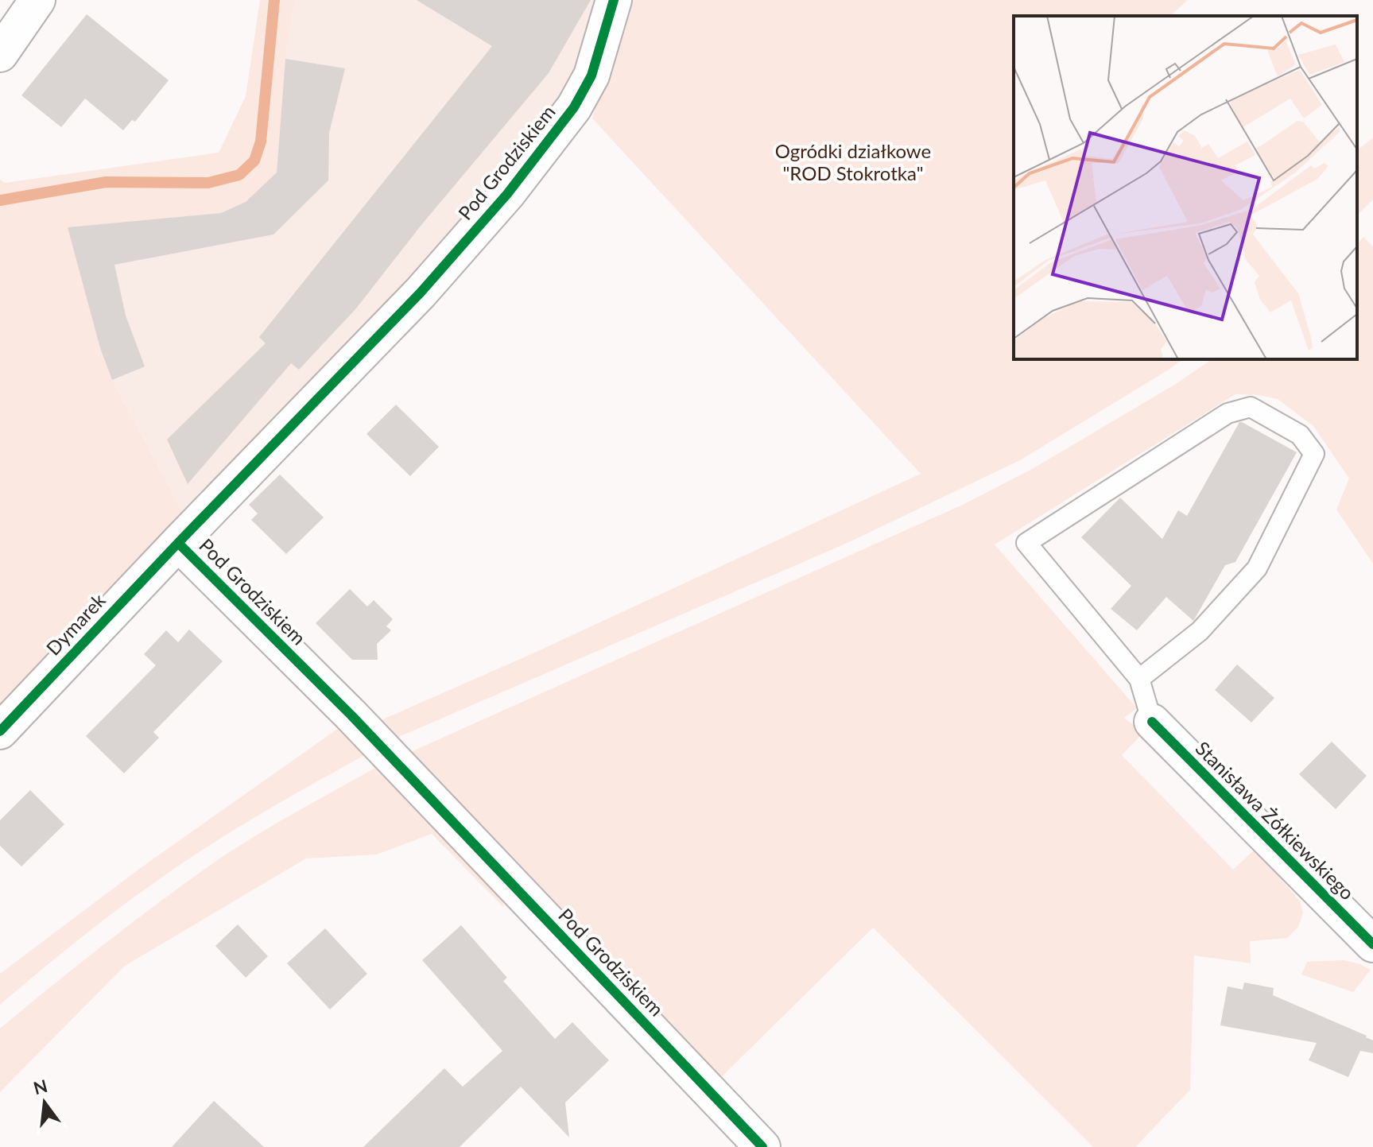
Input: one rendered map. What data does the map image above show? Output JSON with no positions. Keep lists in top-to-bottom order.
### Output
{
  "streets": {
    "street": ["Pod Grodziskiem", "Dymarek", "Stanisława Żółkiewskiego"]
  },
  "crossings": [
    ["Pod Grodziskiem", "Dymarek"]
  ],
  "parks": ["Ogródki działkowe \"ROD Stokrotka\""],
  "north": "top"
}
